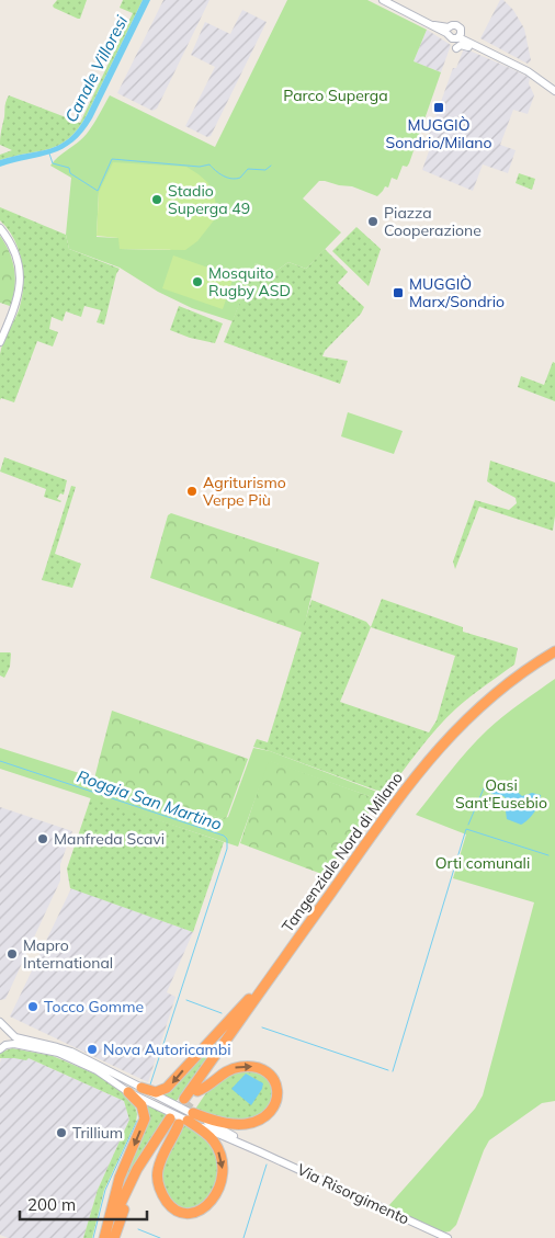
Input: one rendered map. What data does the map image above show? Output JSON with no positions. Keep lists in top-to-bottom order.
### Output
{
  "streets": {
    "highway": ["Tangenziale Nord di Milano"],
    "street": ["Via Risorgimento"]
  },
  "water": ["Canale Villoresi", "Roggia San Martino"],
  "parks": ["Parco Superga", "Oasi Sant'Eusebio", "Orti comunali"],
  "places": {
    "transit": ["MUGGIÒ Sondrio/Milano", "MUGGIÒ Marx/Sondrio"],
    "other": [
      "Stadio Superga 49",
      "Piazza Cooperazione",
      "Mosquito Rugby ASD",
      "Agriturismo Verpe Più",
      "Manfreda Scavi",
      "Mapro International",
      "Tocco Gomme",
      "Nova Autoricambi",
      "Trillium"
    ]
  },
  "scale_bar": "200 m"
}
